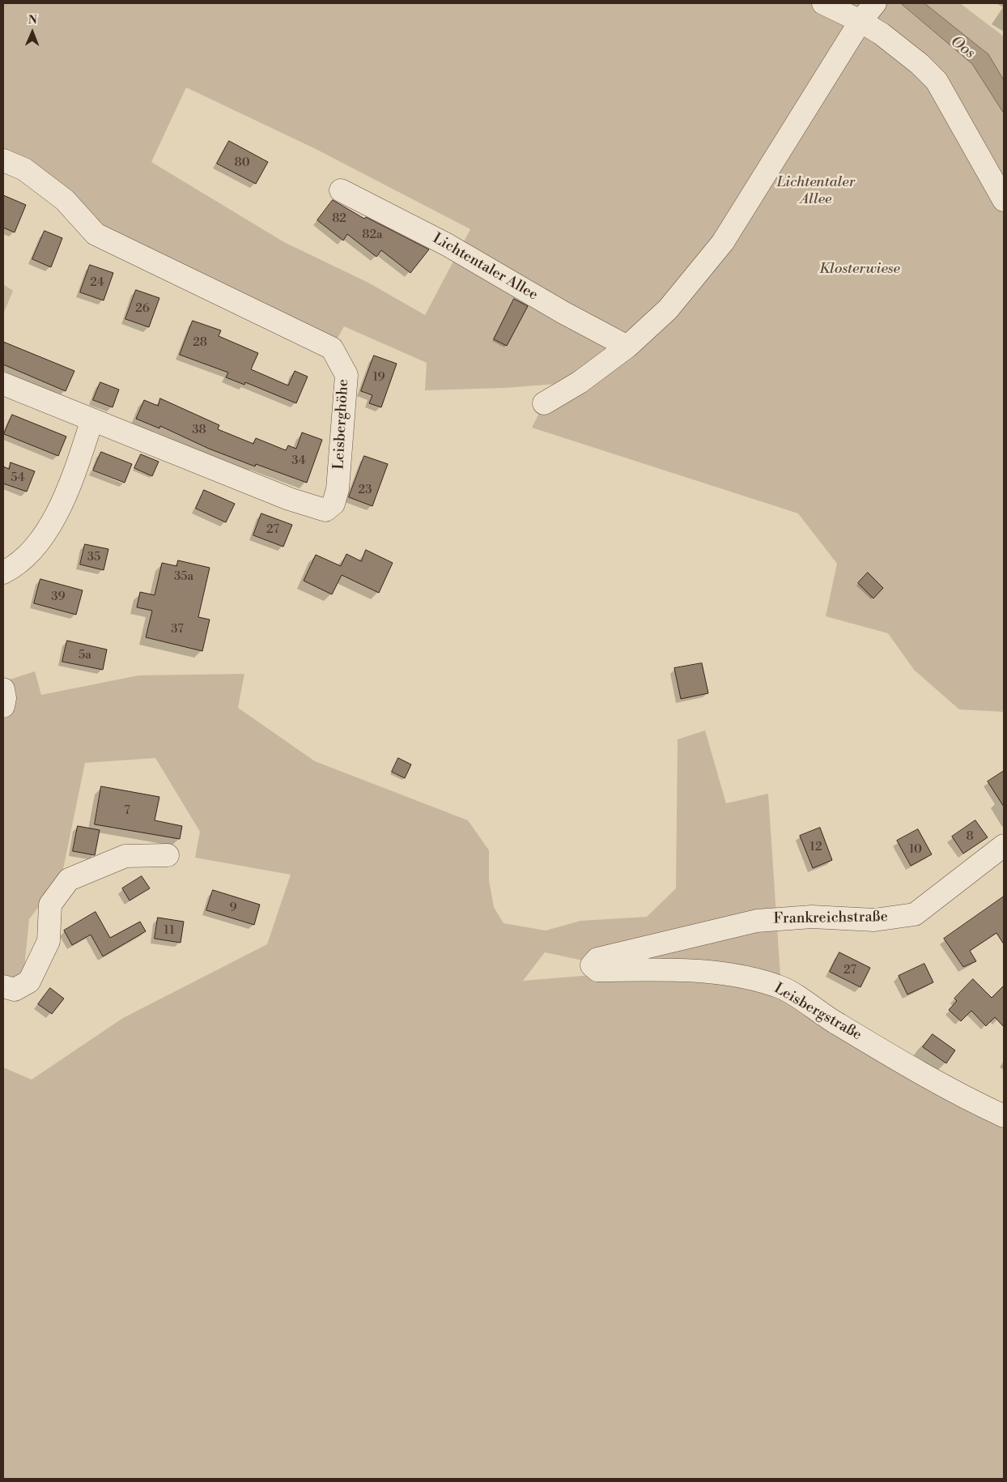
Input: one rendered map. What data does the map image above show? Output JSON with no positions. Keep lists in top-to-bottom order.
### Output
{
  "streets": {
    "street": [
      "Lichtentaler Allee",
      "Leisberghöhe",
      "Frankreichstraße",
      "Leisbergstraße"
    ]
  },
  "crossings": [
    ["Frankreichstraße", "Leisbergstraße"]
  ],
  "water": ["Oos"],
  "parks": ["Lichtentaler Allee", "Klosterwiese"],
  "house_numbers": [
    "80",
    "82",
    "82a",
    "24",
    "26",
    "28",
    "19",
    "38",
    "34",
    "54",
    "23",
    "27",
    "35",
    "35a",
    "39",
    "37",
    "5a",
    "7",
    "8",
    "12",
    "10",
    "9",
    "11",
    "27"
  ],
  "north": "top"
}
